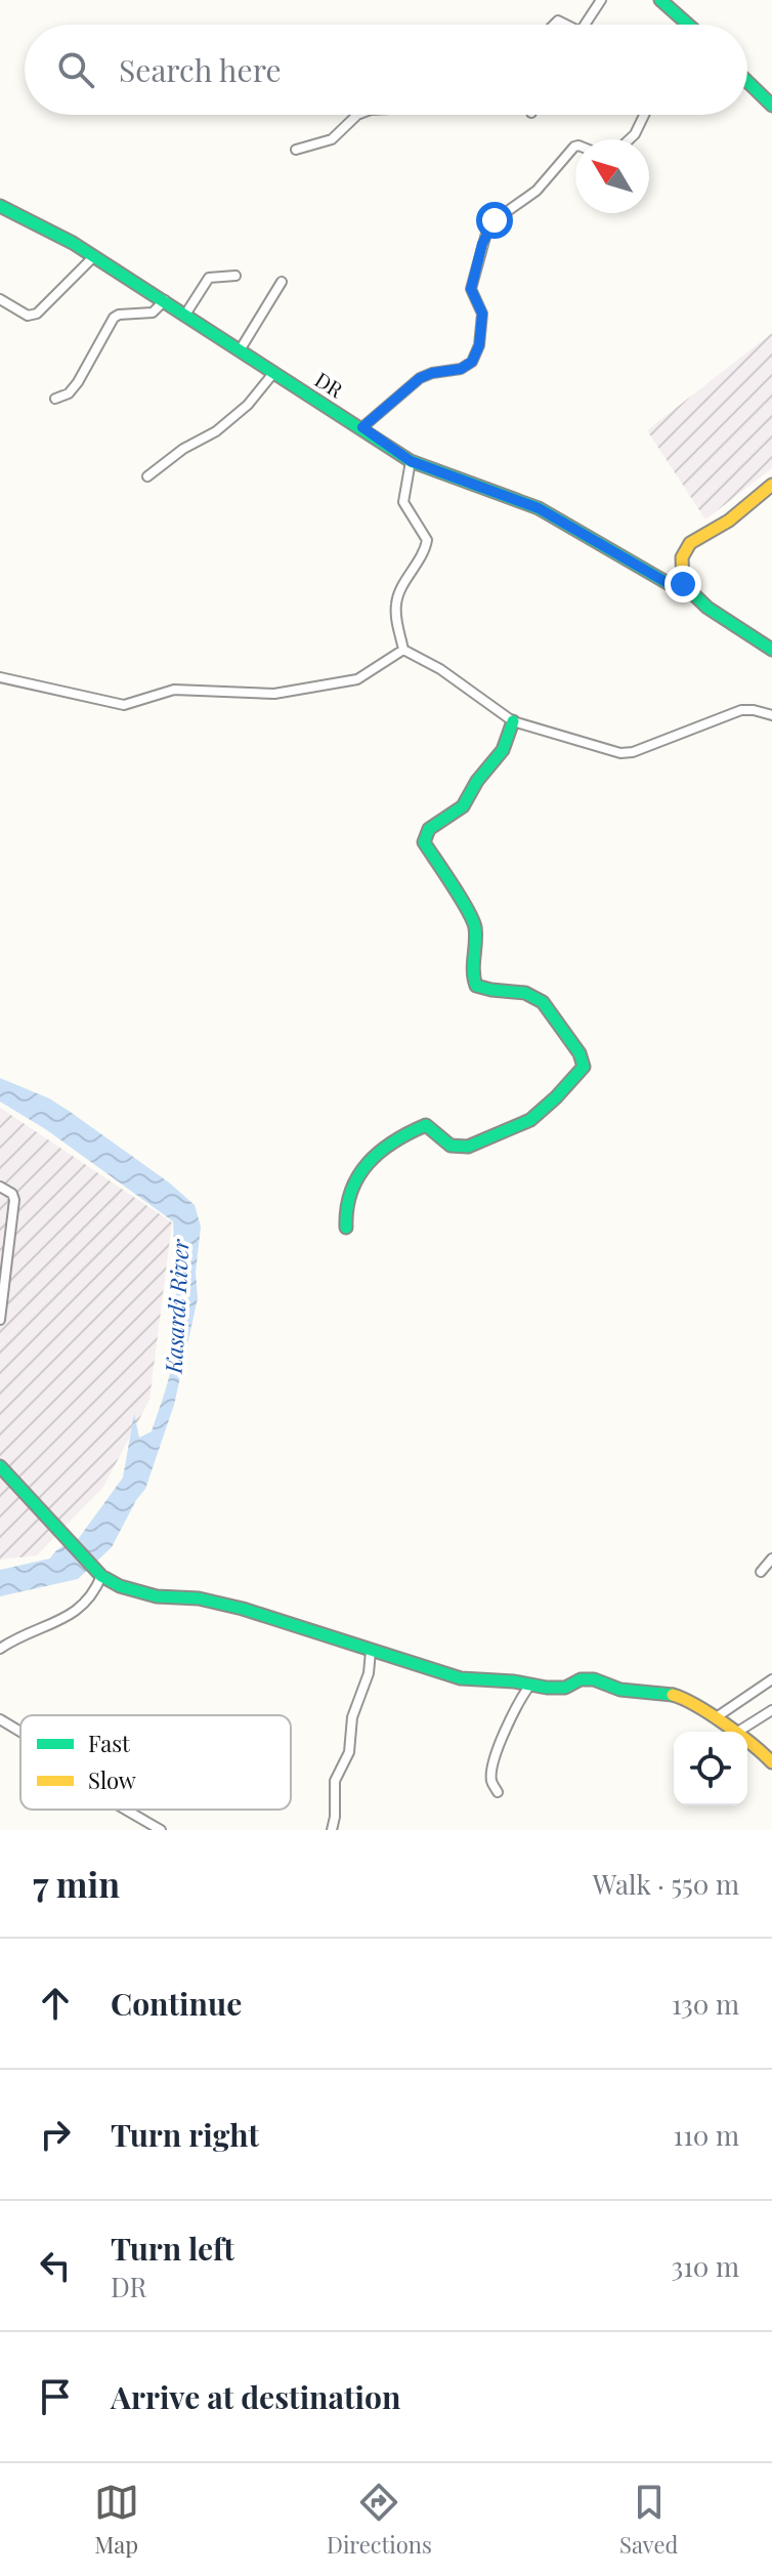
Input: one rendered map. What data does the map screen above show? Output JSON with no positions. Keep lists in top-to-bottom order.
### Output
{
  "streets": {
    "street": ["DR"]
  },
  "water": ["Kasardi River"],
  "legend": ["Fast", "Slow"],
  "north": "top left",
  "page": {
    "search": "Search here",
    "heading": ["7 min", "Walk · 550 m"],
    "list": [
      ["Continue", "130 m"],
      ["Turn right", "110 m"],
      ["Turn left", "DR", "310 m"],
      "Arrive at destination"
    ],
    "nav": ["Map", "Directions", "Saved"]
  }
}
